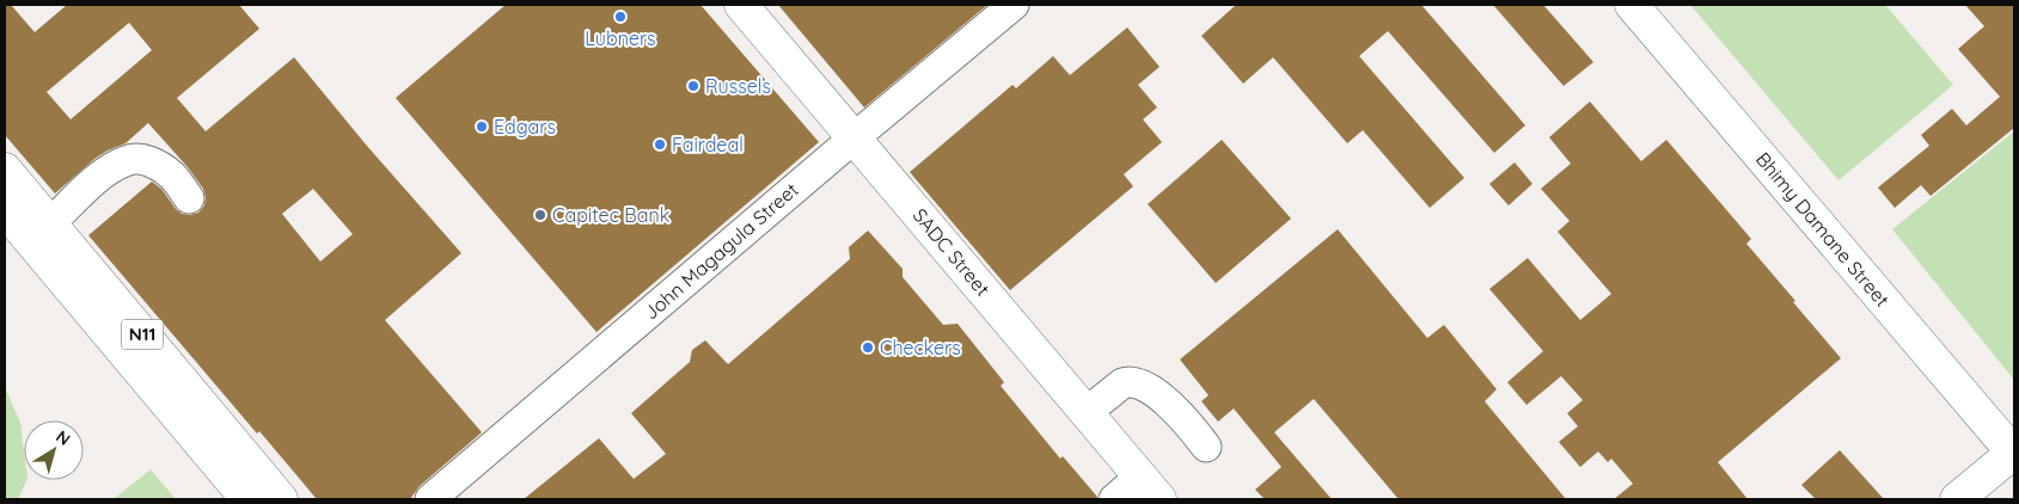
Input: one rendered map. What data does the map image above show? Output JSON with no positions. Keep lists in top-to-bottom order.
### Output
{
  "streets": {
    "main road": ["Bhimy Damane Street", "SADC Street", "N11"],
    "street": ["John Magagula Street"]
  },
  "crossings": [
    ["John Magagula Street", "SADC Street"]
  ],
  "places": [
    "Lubners",
    "Russels",
    "Edgars",
    "Fairdeal",
    "Capitec Bank",
    "Checkers"
  ],
  "north": "top right"
}
